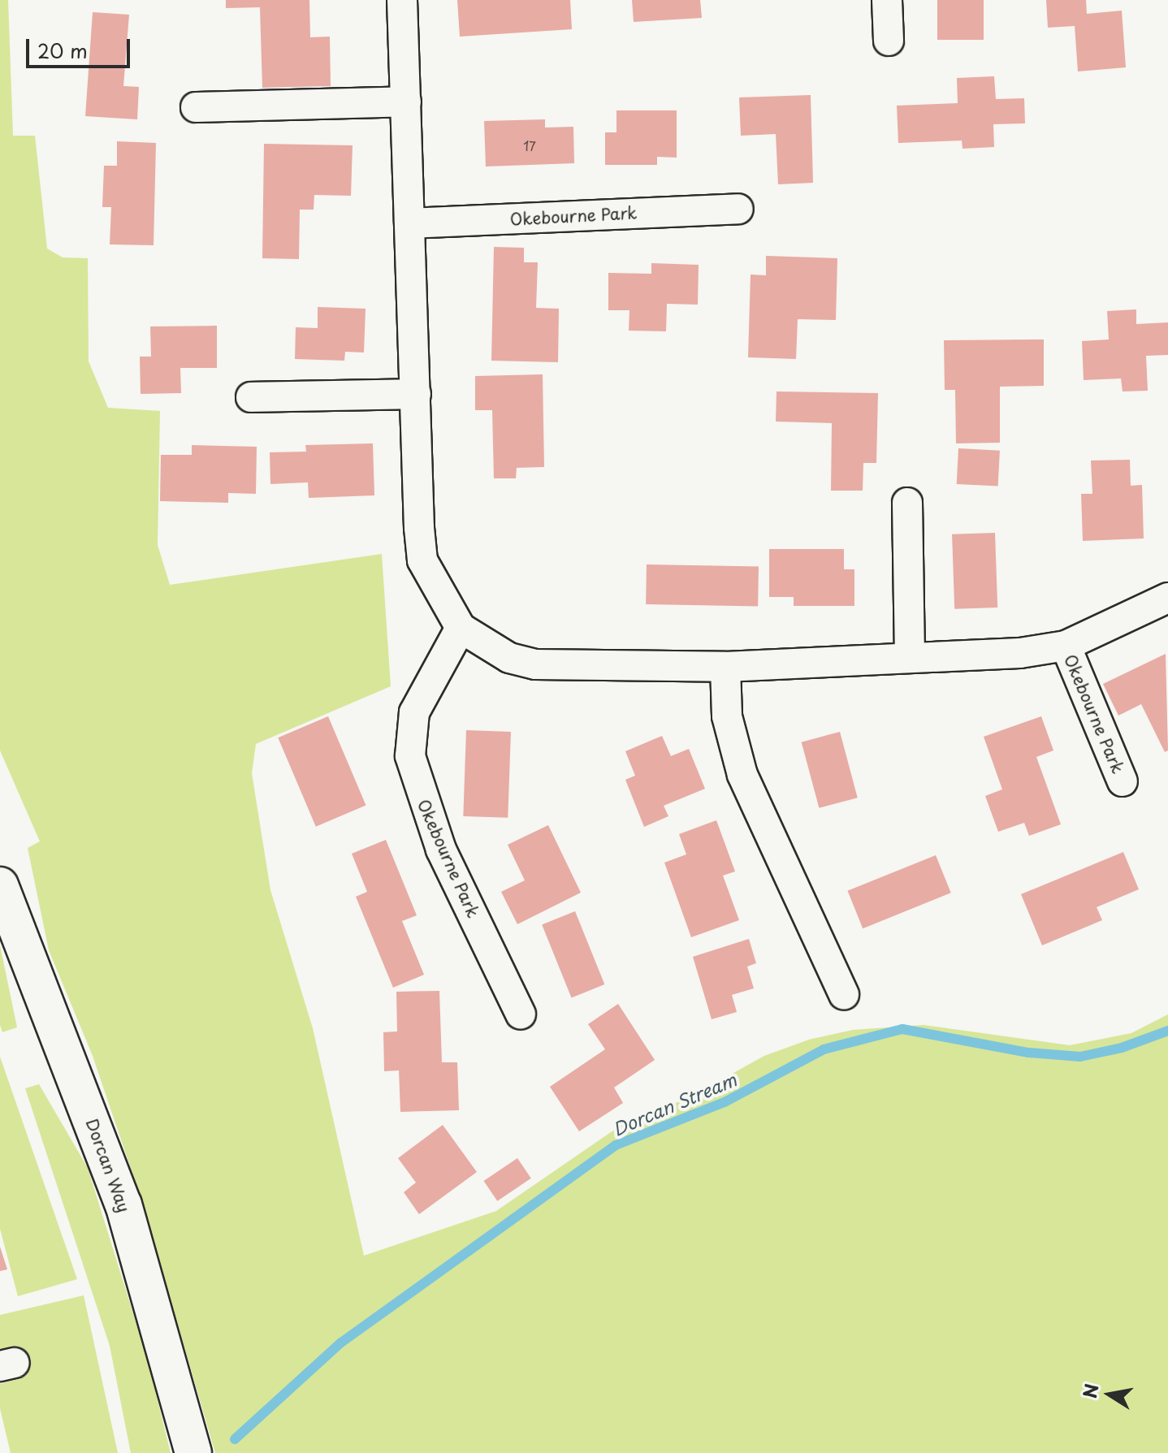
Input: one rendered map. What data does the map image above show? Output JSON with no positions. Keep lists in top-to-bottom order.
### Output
{
  "streets": {
    "main road": ["Dorcan Way"],
    "street": ["Okebourne Park"]
  },
  "water": ["Dorcan Stream"],
  "house_numbers": ["17"],
  "scale_bar": "20 m",
  "north": "left"
}
